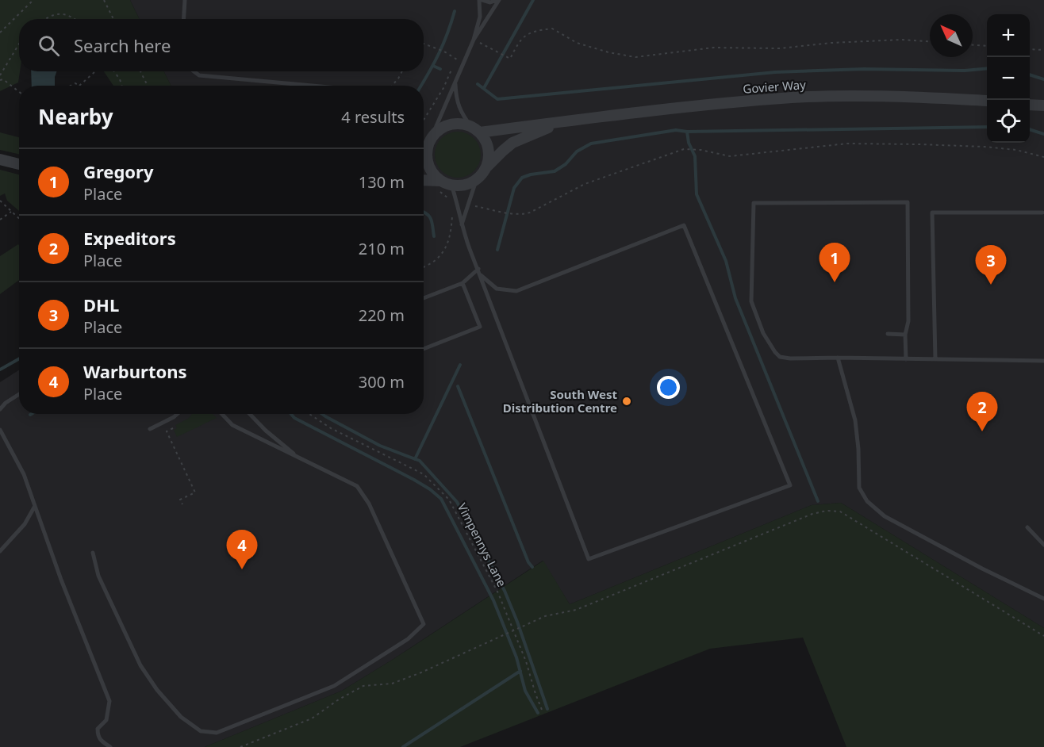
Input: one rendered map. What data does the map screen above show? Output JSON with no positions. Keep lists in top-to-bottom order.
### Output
{
  "streets": {
    "street": ["Govier Way"],
    "path": ["Vimpennys Lane"]
  },
  "places": ["South West Distribution Centre"],
  "north": "top left",
  "page": {
    "map_buttons": ["+", "−"],
    "search": "Search here",
    "heading": ["Nearby", "4 results"],
    "list": [
      {
        "mark": "1",
        "name": "Gregory",
        "note": "Place",
        "value": "130 m"
      },
      {
        "mark": "2",
        "name": "Expeditors",
        "note": "Place",
        "value": "210 m"
      },
      {
        "mark": "3",
        "name": "DHL",
        "note": "Place",
        "value": "220 m"
      },
      {
        "mark": "4",
        "name": "Warburtons",
        "note": "Place",
        "value": "300 m"
      }
    ],
    "pins": [
      "1",
      "3",
      "2",
      "4"
    ]
  }
}
